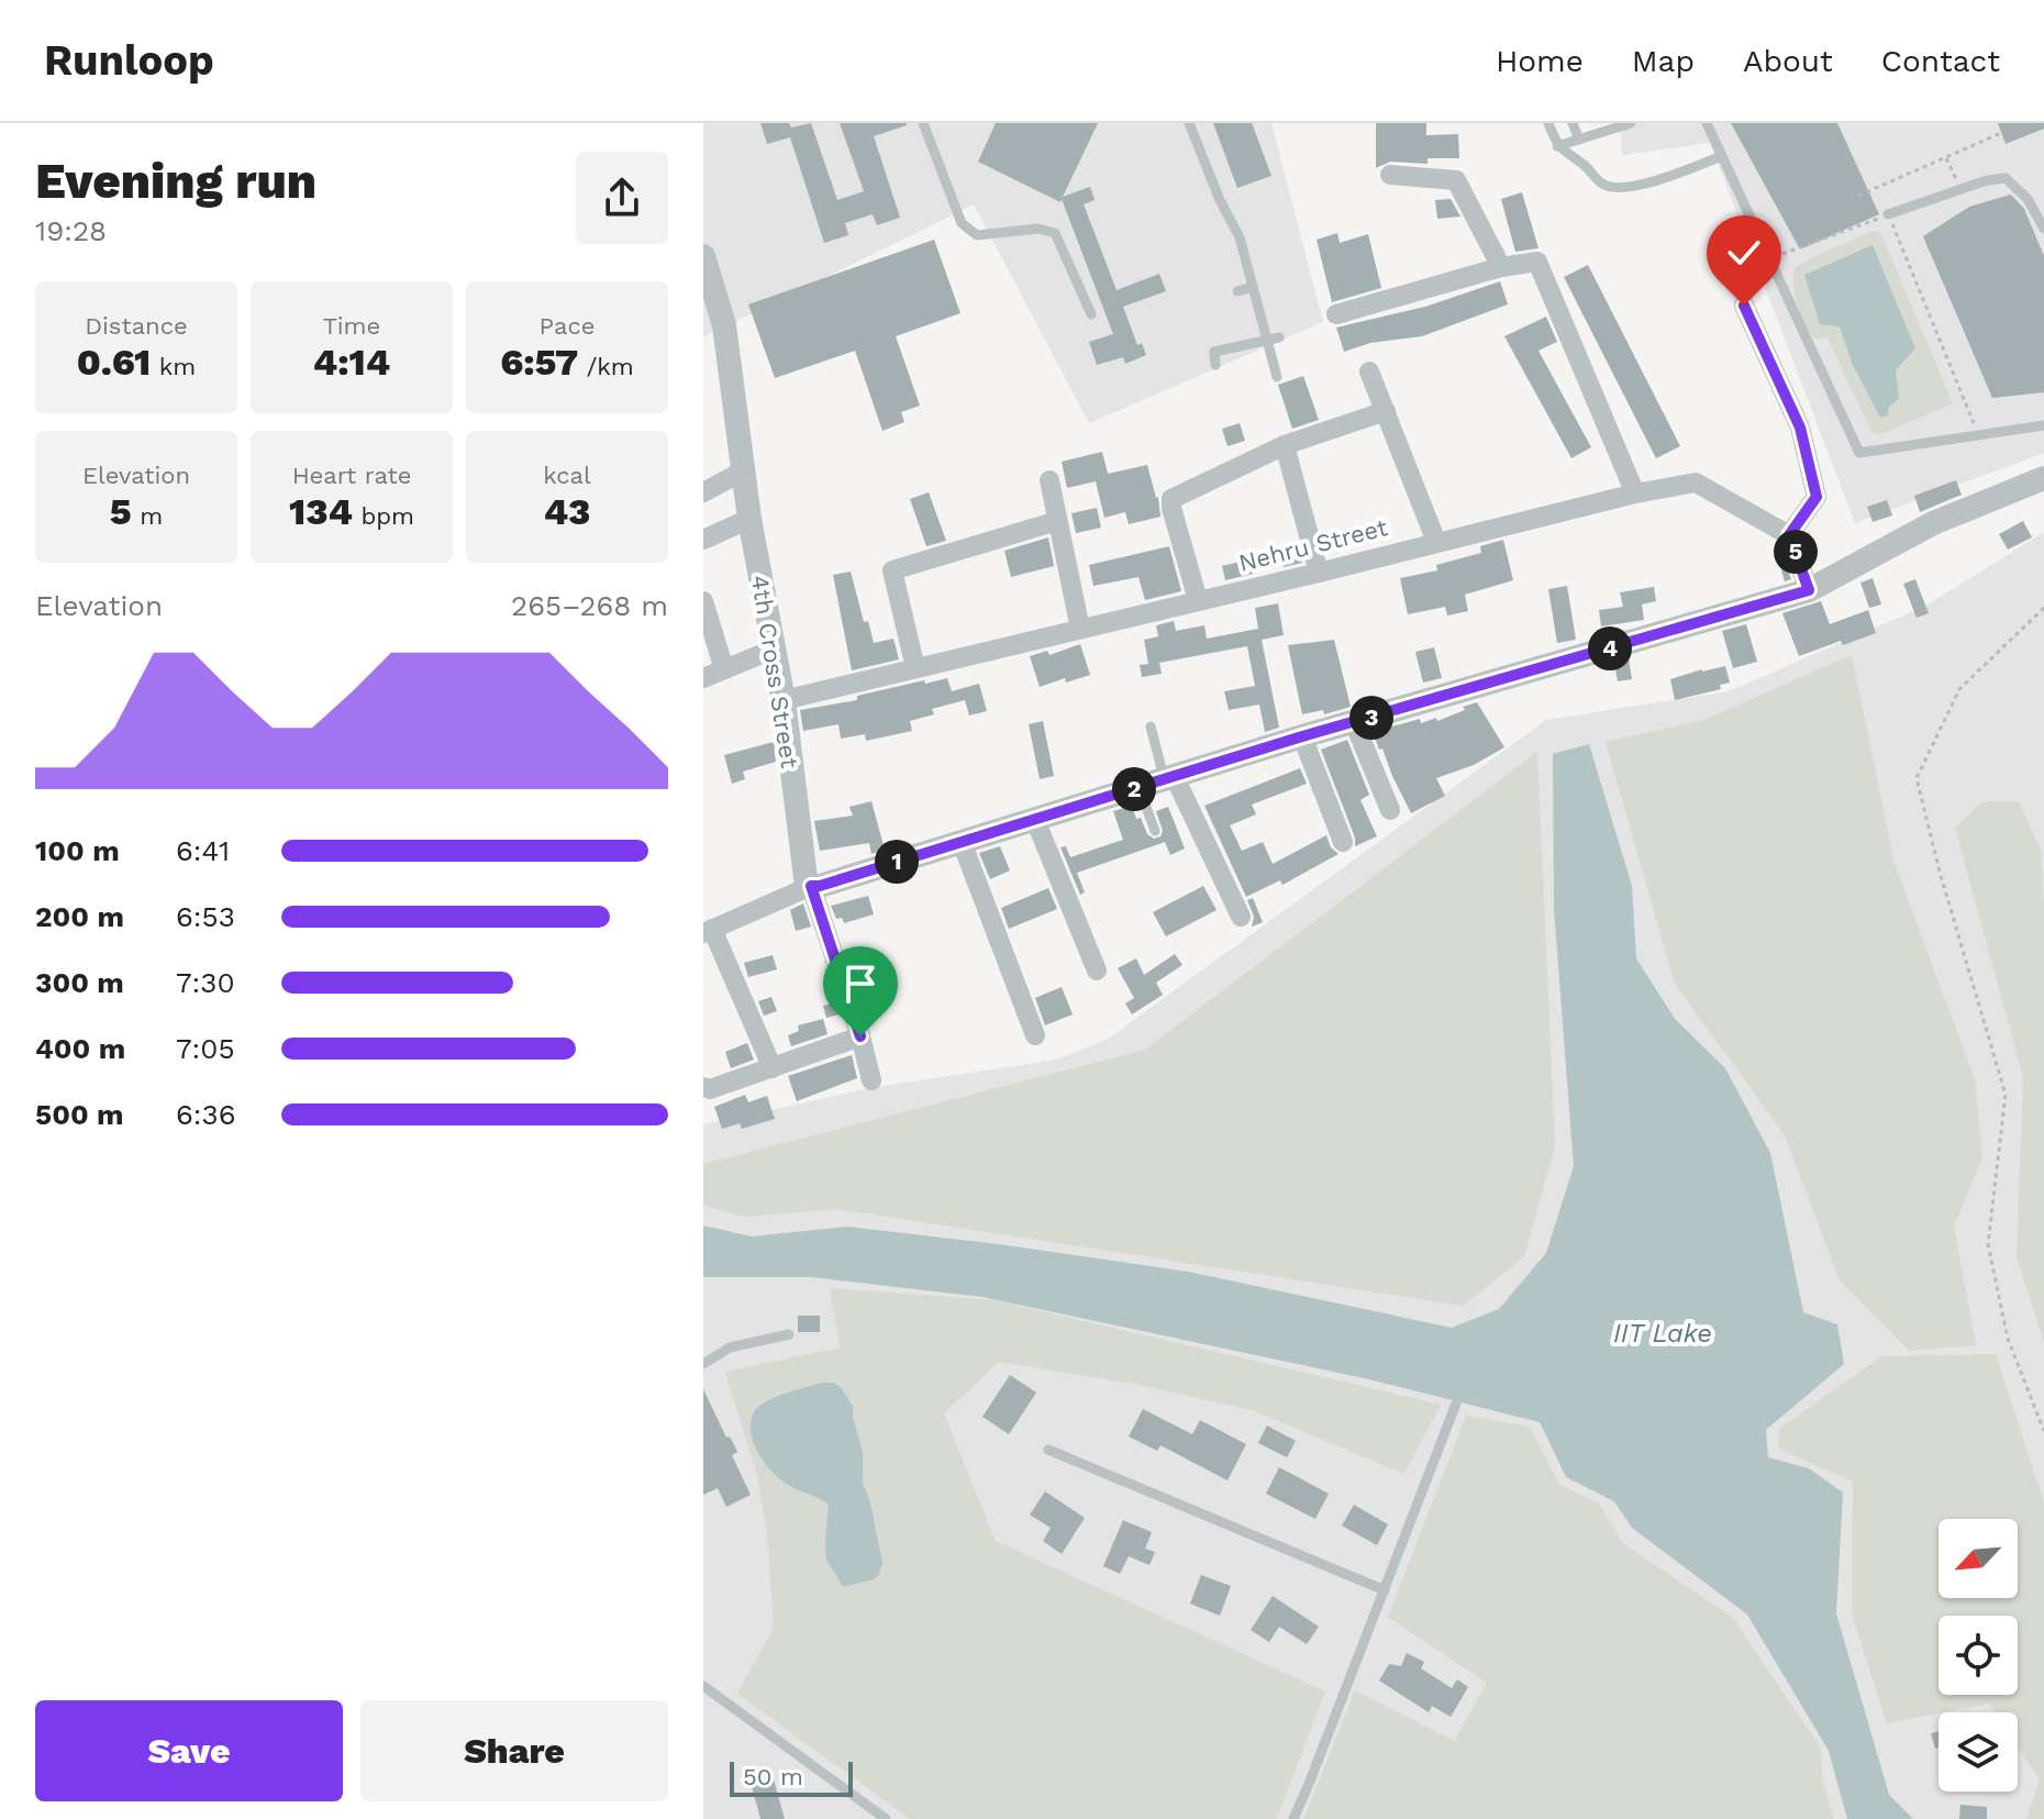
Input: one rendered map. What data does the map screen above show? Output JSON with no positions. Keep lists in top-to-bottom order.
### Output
{
  "streets": {
    "street": ["Nehru Street", "4th Cross Street"]
  },
  "crossings": [
    ["Nehru Street", "4th Cross Street"]
  ],
  "water": ["IIT Lake"],
  "scale_bar": "50 m",
  "north": "bottom left",
  "page": {
    "header": "Runloop",
    "nav": [
      "Home",
      "Map",
      "About",
      "Contact"
    ],
    "heading": ["Evening run", "19:28"],
    "stats": [
      ["Distance", "0.61 km"],
      ["Time", "4:14"],
      ["Pace", "6:57 /km"],
      ["Elevation", "5 m"],
      ["Heart rate", "134 bpm"],
      ["kcal", "43"]
    ],
    "pins": [
      "5",
      "4",
      "3",
      "2",
      "1"
    ],
    "chart": ["Elevation", "265–268 m"],
    "list": [
      {
        "name": "100 m",
        "note": "6:41"
      },
      {
        "name": "200 m",
        "note": "6:53"
      },
      {
        "name": "300 m",
        "note": "7:30"
      },
      {
        "name": "400 m",
        "note": "7:05"
      },
      {
        "name": "500 m",
        "note": "6:36"
      }
    ],
    "buttons": ["Save", "Share"],
    "scale": "50 m"
  }
}
